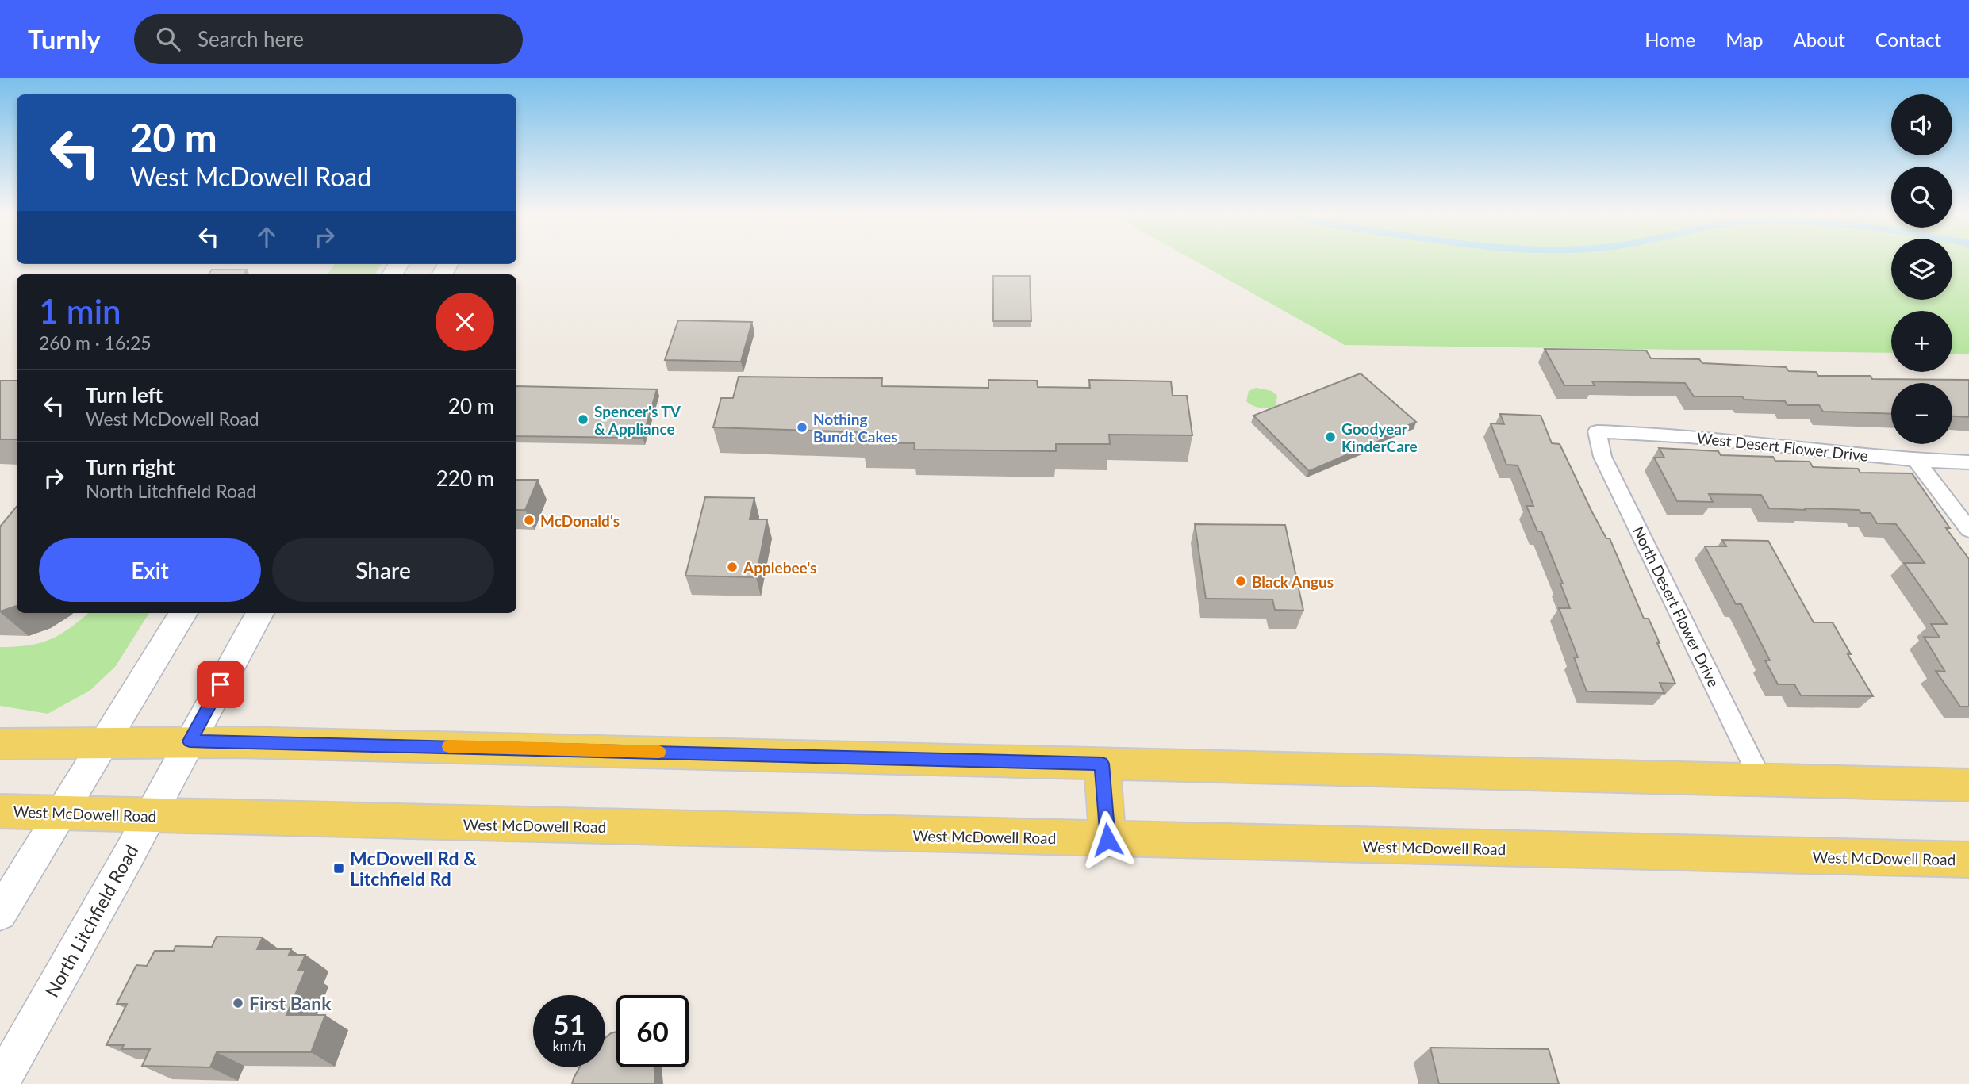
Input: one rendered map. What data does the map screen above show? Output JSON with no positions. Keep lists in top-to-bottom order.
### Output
{
  "streets": {
    "main road": ["West McDowell Road", "North Litchfield Road"],
    "street": ["West Desert Flower Drive", "North Desert Flower Drive"]
  },
  "crossings": [
    ["West Desert Flower Drive", "North Desert Flower Drive"],
    ["West McDowell Road", "North Litchfield Road"]
  ],
  "places": {
    "other": [
      "Spencer's TV & Appliance",
      "Nothing Bundt Cakes",
      "Goodyear KinderCare",
      "McDonald's",
      "Applebee's",
      "Black Angus",
      "First Bank"
    ],
    "transit": ["McDowell Rd & Litchfield Rd"]
  },
  "page": {
    "header": "Turnly",
    "search": "Search here",
    "nav": [
      "Home",
      "Map",
      "About",
      "Contact"
    ],
    "map_buttons": ["+", "−"],
    "turn": ["20 m", "West McDowell Road"],
    "heading": ["1 min", "260 m · 16:25"],
    "list": [
      {
        "name": "Turn left",
        "note": "West McDowell Road",
        "value": "20 m"
      },
      {
        "name": "Turn right",
        "note": "North Litchfield Road",
        "value": "220 m"
      }
    ],
    "buttons": ["Exit", "Share"],
    "speed": "51 km/h",
    "limit": "60"
  }
}
